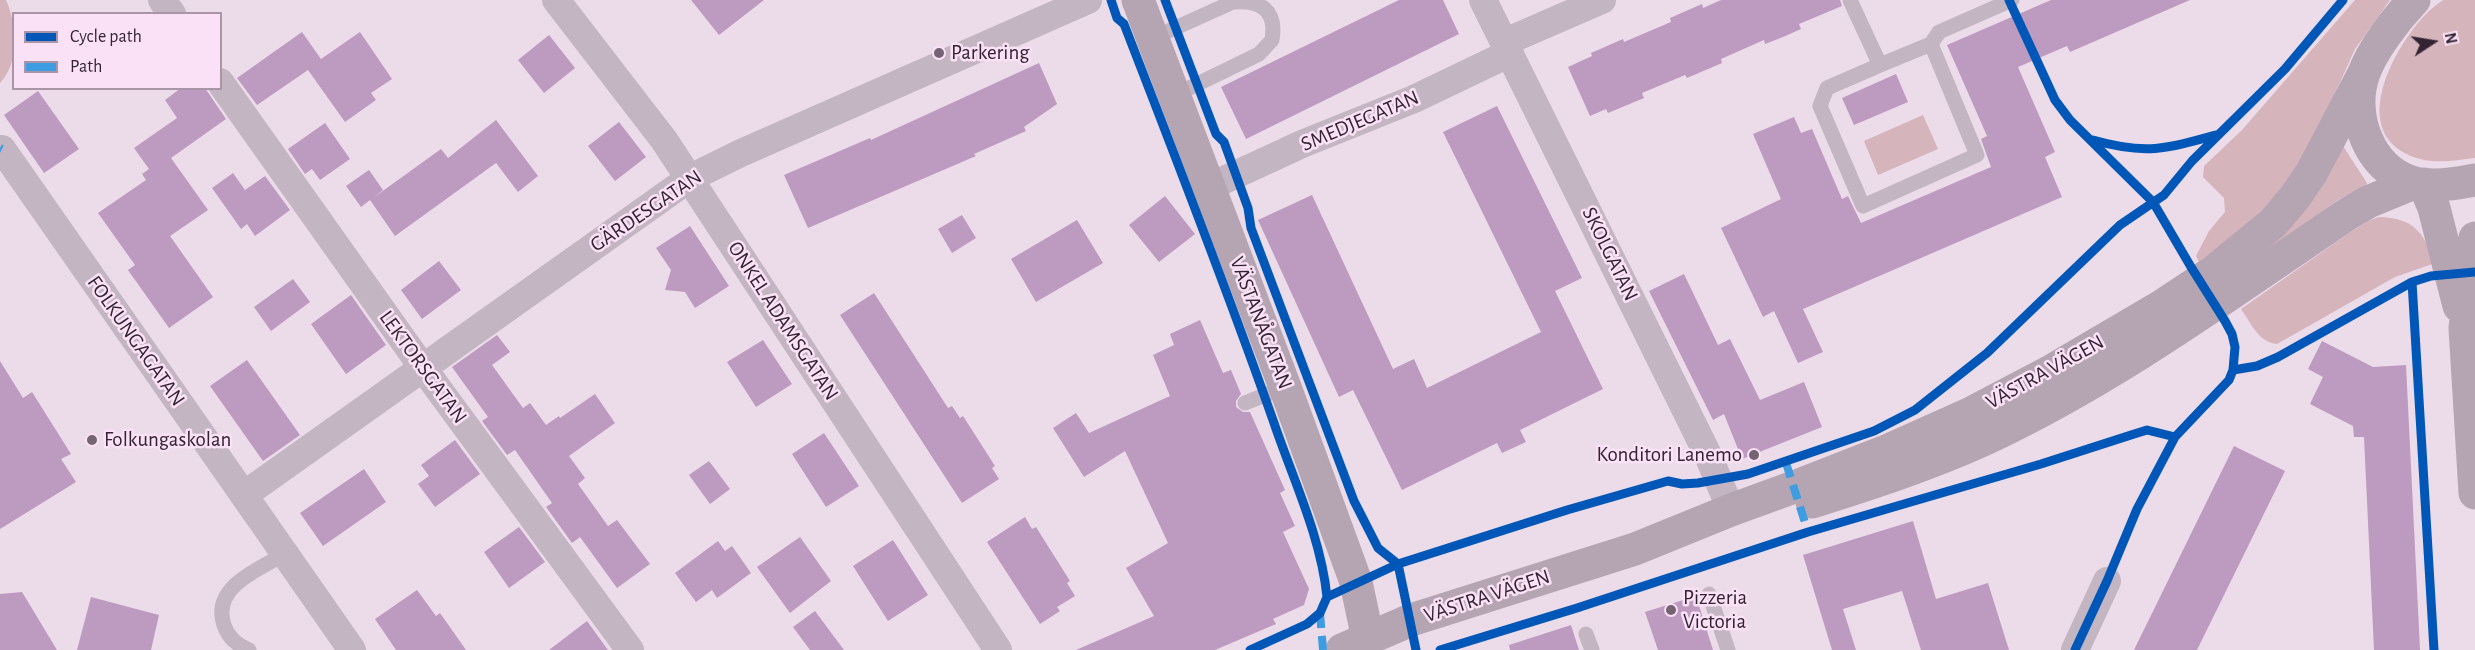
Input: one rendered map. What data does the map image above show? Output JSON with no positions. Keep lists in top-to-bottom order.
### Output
{
  "streets": {
    "main road": ["VÄSTANÅGATAN", "VÄSTRA VÄGEN"],
    "street": [
      "SMEDJEGATAN",
      "GÄRDESGATAN",
      "SKOLGATAN",
      "ONKEL ADAMSGATAN",
      "FOLKUNGAGATAN",
      "LEKTORSGATAN"
    ]
  },
  "crossings": [
    ["SMEDJEGATAN", "SKOLGATAN"],
    ["SMEDJEGATAN", "VÄSTANÅGATAN"],
    ["GÄRDESGATAN", "ONKEL ADAMSGATAN"],
    ["GÄRDESGATAN", "FOLKUNGAGATAN"],
    ["GÄRDESGATAN", "LEKTORSGATAN"],
    ["SKOLGATAN", "VÄSTRA VÄGEN"],
    ["VÄSTANÅGATAN", "VÄSTRA VÄGEN"]
  ],
  "places": [
    "Parkering",
    "Folkungaskolan",
    "Konditori Lanemo",
    "Pizzeria Victoria"
  ],
  "legend": ["Cycle path", "Path"],
  "north": "right"
}
